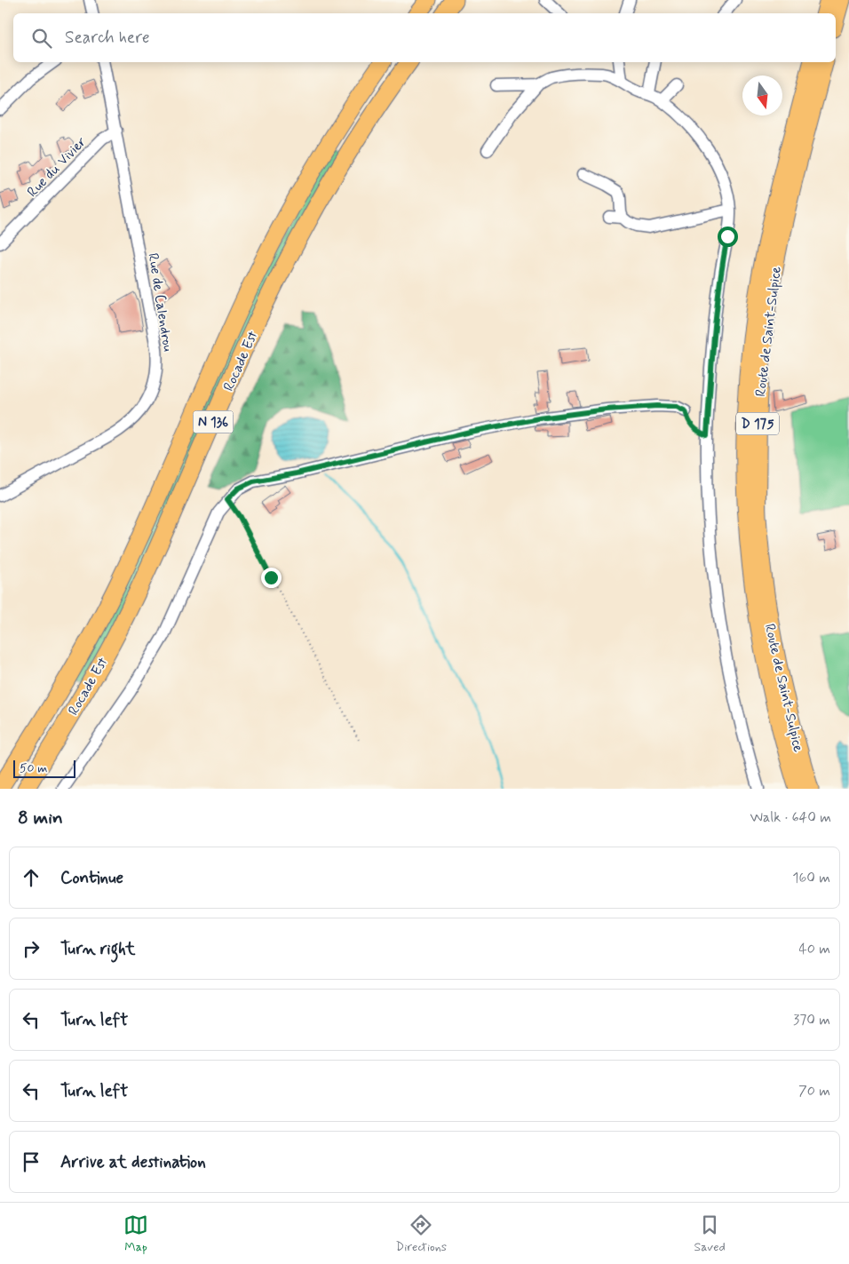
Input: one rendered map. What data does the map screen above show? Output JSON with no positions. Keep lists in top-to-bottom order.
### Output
{
  "streets": {
    "highway": [
      "Route de Saint-Sulpice",
      "Rocade Est",
      "N 136",
      "D 175"
    ],
    "street": ["Rue du Vivier", "Rue de Calendrou"]
  },
  "crossings": [
    ["Rue du Vivier", "Rue de Calendrou"]
  ],
  "scale_bar": "50 m",
  "north": "bottom",
  "page": {
    "search": "Search here",
    "scale": "50 m",
    "heading": ["8 min", "Walk · 640 m"],
    "list": [
      ["Continue", "160 m"],
      ["Turn right", "40 m"],
      ["Turn left", "370 m"],
      ["Turn left", "70 m"],
      "Arrive at destination"
    ],
    "nav": ["Map", "Directions", "Saved"]
  }
}
